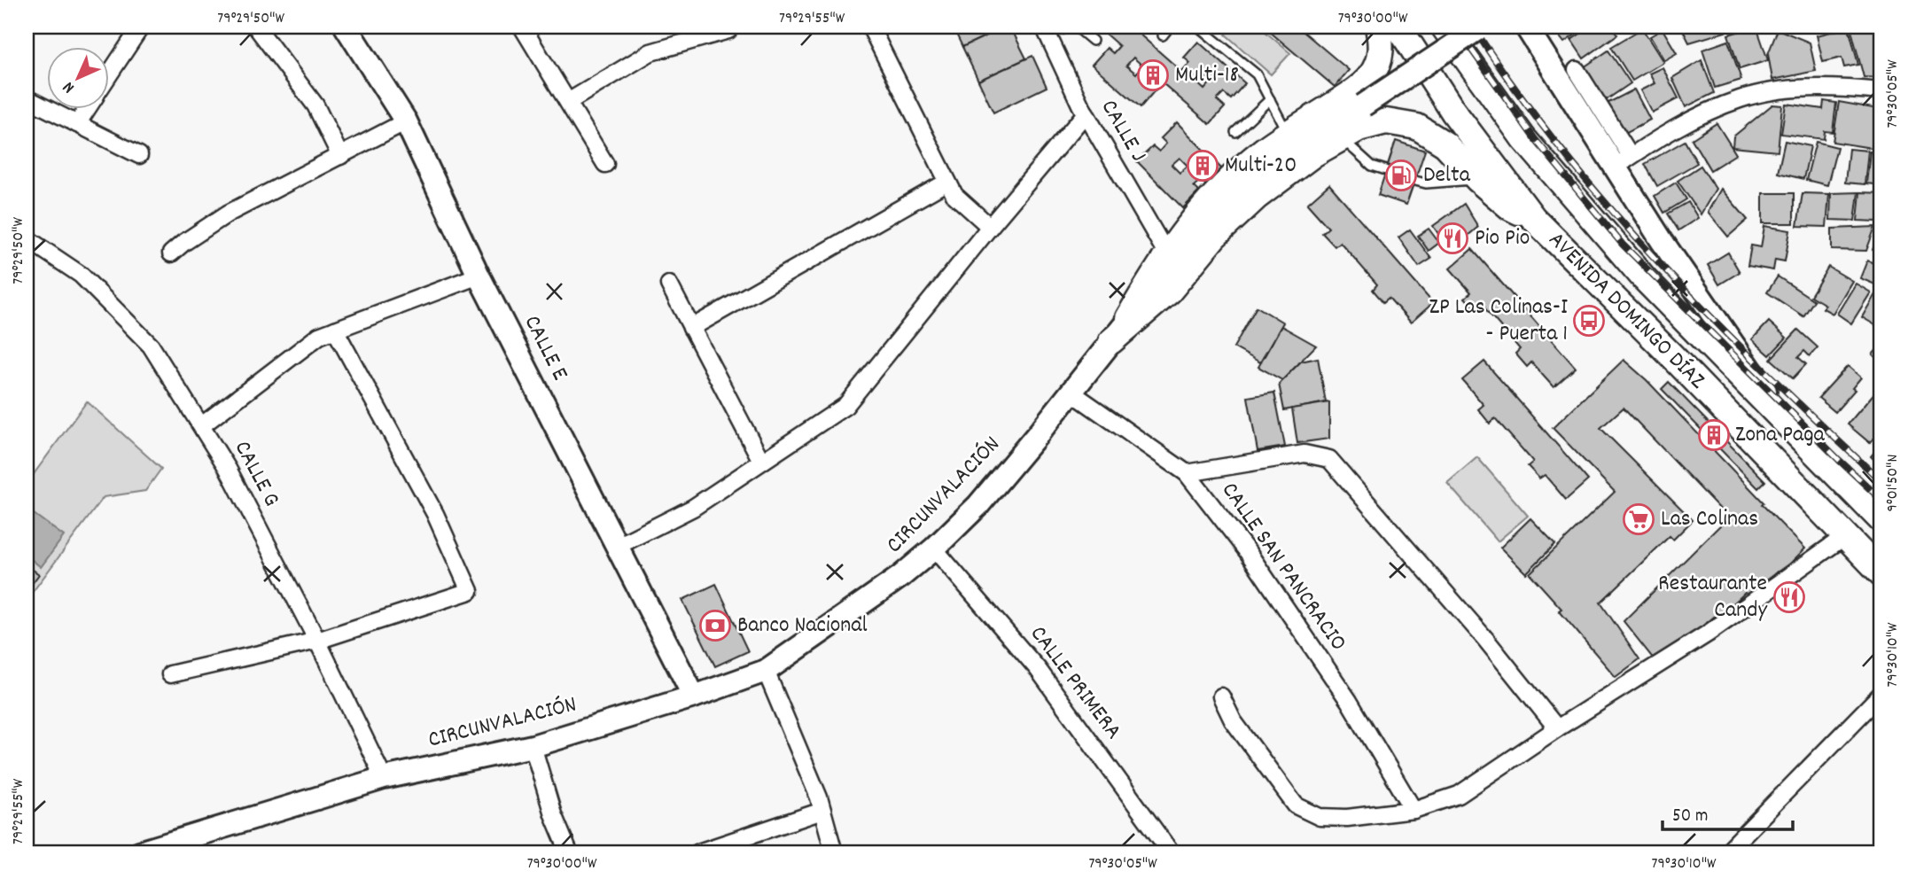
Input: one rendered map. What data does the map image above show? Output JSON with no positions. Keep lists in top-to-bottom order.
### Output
{
  "streets": {
    "main road": ["AVENIDA DOMINGO DÍAZ", "CALLE E", "CIRCUNVALACIÓN"],
    "street": [
      "CALLE J",
      "CALLE G",
      "CALLE SAN PANCRACIO",
      "CALLE PRIMERA"
    ]
  },
  "crossings": [
    ["CALLE E", "CIRCUNVALACIÓN"],
    ["CALLE G", "CIRCUNVALACIÓN"],
    ["CIRCUNVALACIÓN", "CALLE SAN PANCRACIO"],
    ["CIRCUNVALACIÓN", "CALLE PRIMERA"]
  ],
  "places": {
    "building": ["Multi-18", "Multi-20", "Zona Paga"],
    "fuel station": ["Delta"],
    "restaurant": ["Pio Pio", "Restaurante Candy"],
    "bus stop": ["ZP Las Colinas-I - Puerta 1"],
    "supermarket": ["Las Colinas"],
    "bank": ["Banco Nacional"]
  },
  "scale_bar": "50 m",
  "north": "bottom left",
  "coordinates": [
    "79°29'50\"W",
    "79°29'55\"W",
    "79°30'00\"W",
    "79°30'05\"W",
    "9°01'50\"N",
    "79°30'10\"W"
  ]
}
